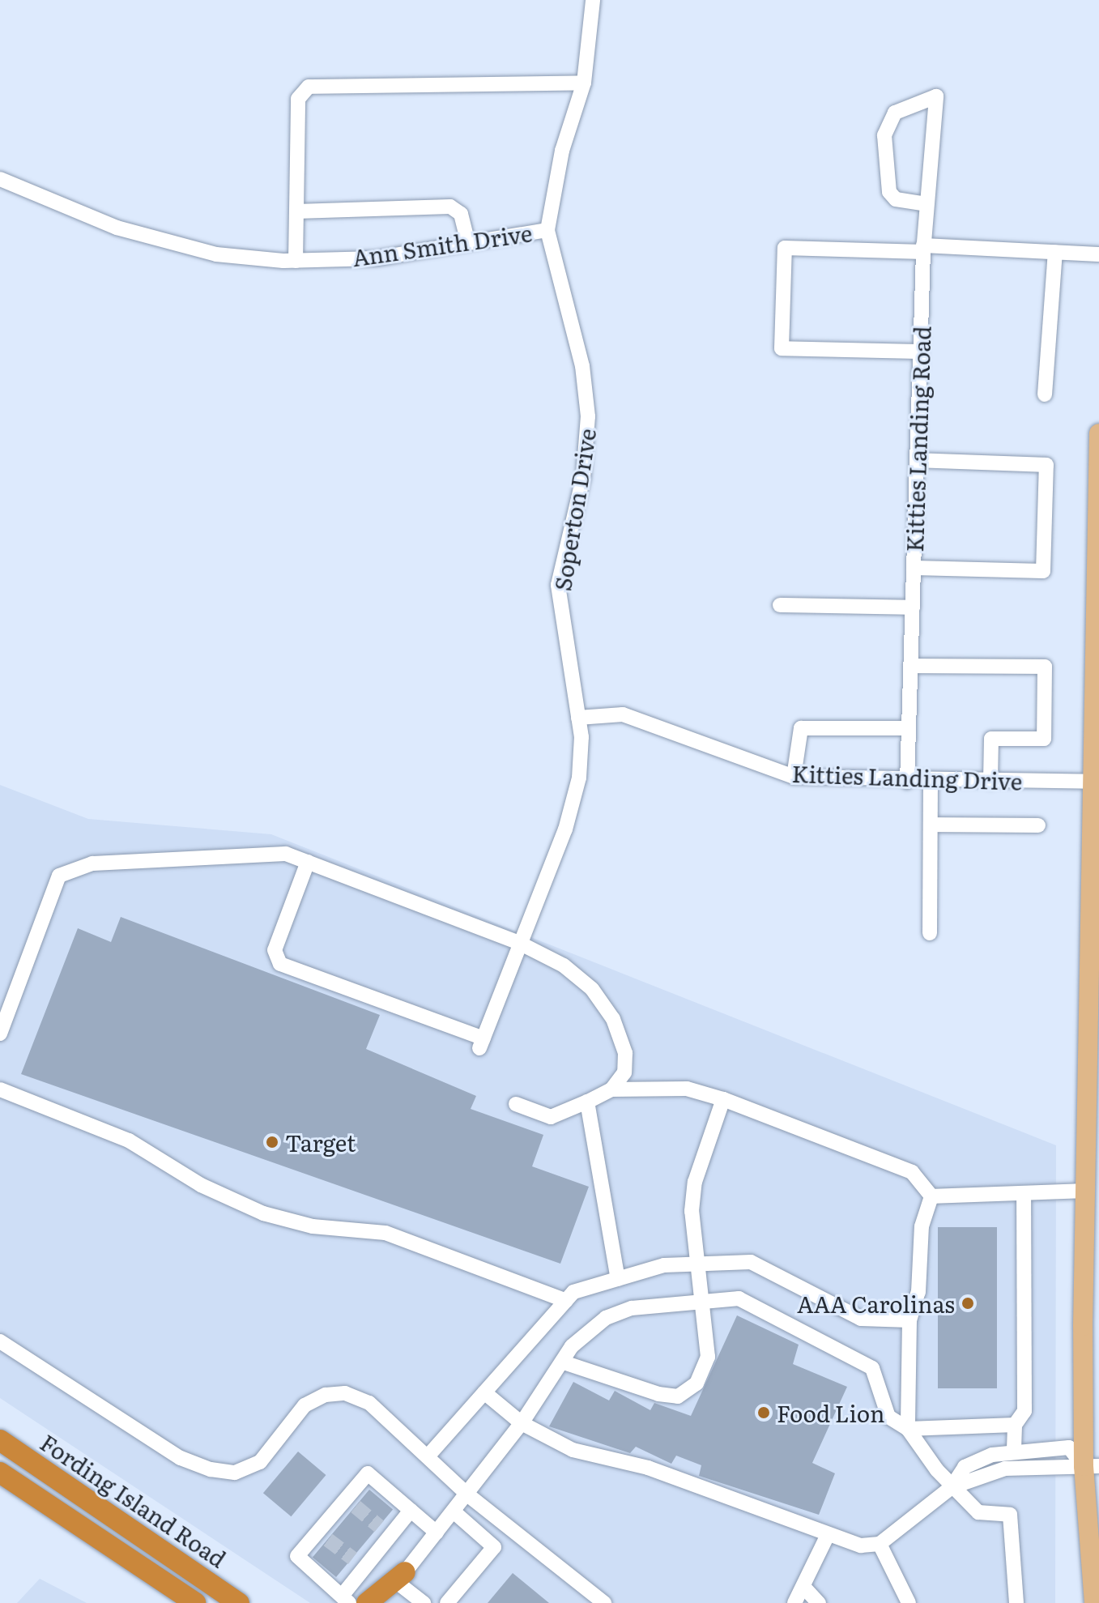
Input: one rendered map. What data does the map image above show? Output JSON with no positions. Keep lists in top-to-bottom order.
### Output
{
  "streets": {
    "highway": ["Fording Island Road"],
    "street": [
      "Ann Smith Drive",
      "Kitties Landing Road",
      "Soperton Drive",
      "Kitties Landing Drive"
    ]
  },
  "crossings": [
    ["Ann Smith Drive", "Soperton Drive"],
    ["Kitties Landing Road", "Kitties Landing Drive"],
    ["Soperton Drive", "Kitties Landing Drive"]
  ],
  "places": ["Target", "AAA Carolinas", "Food Lion"]
}
